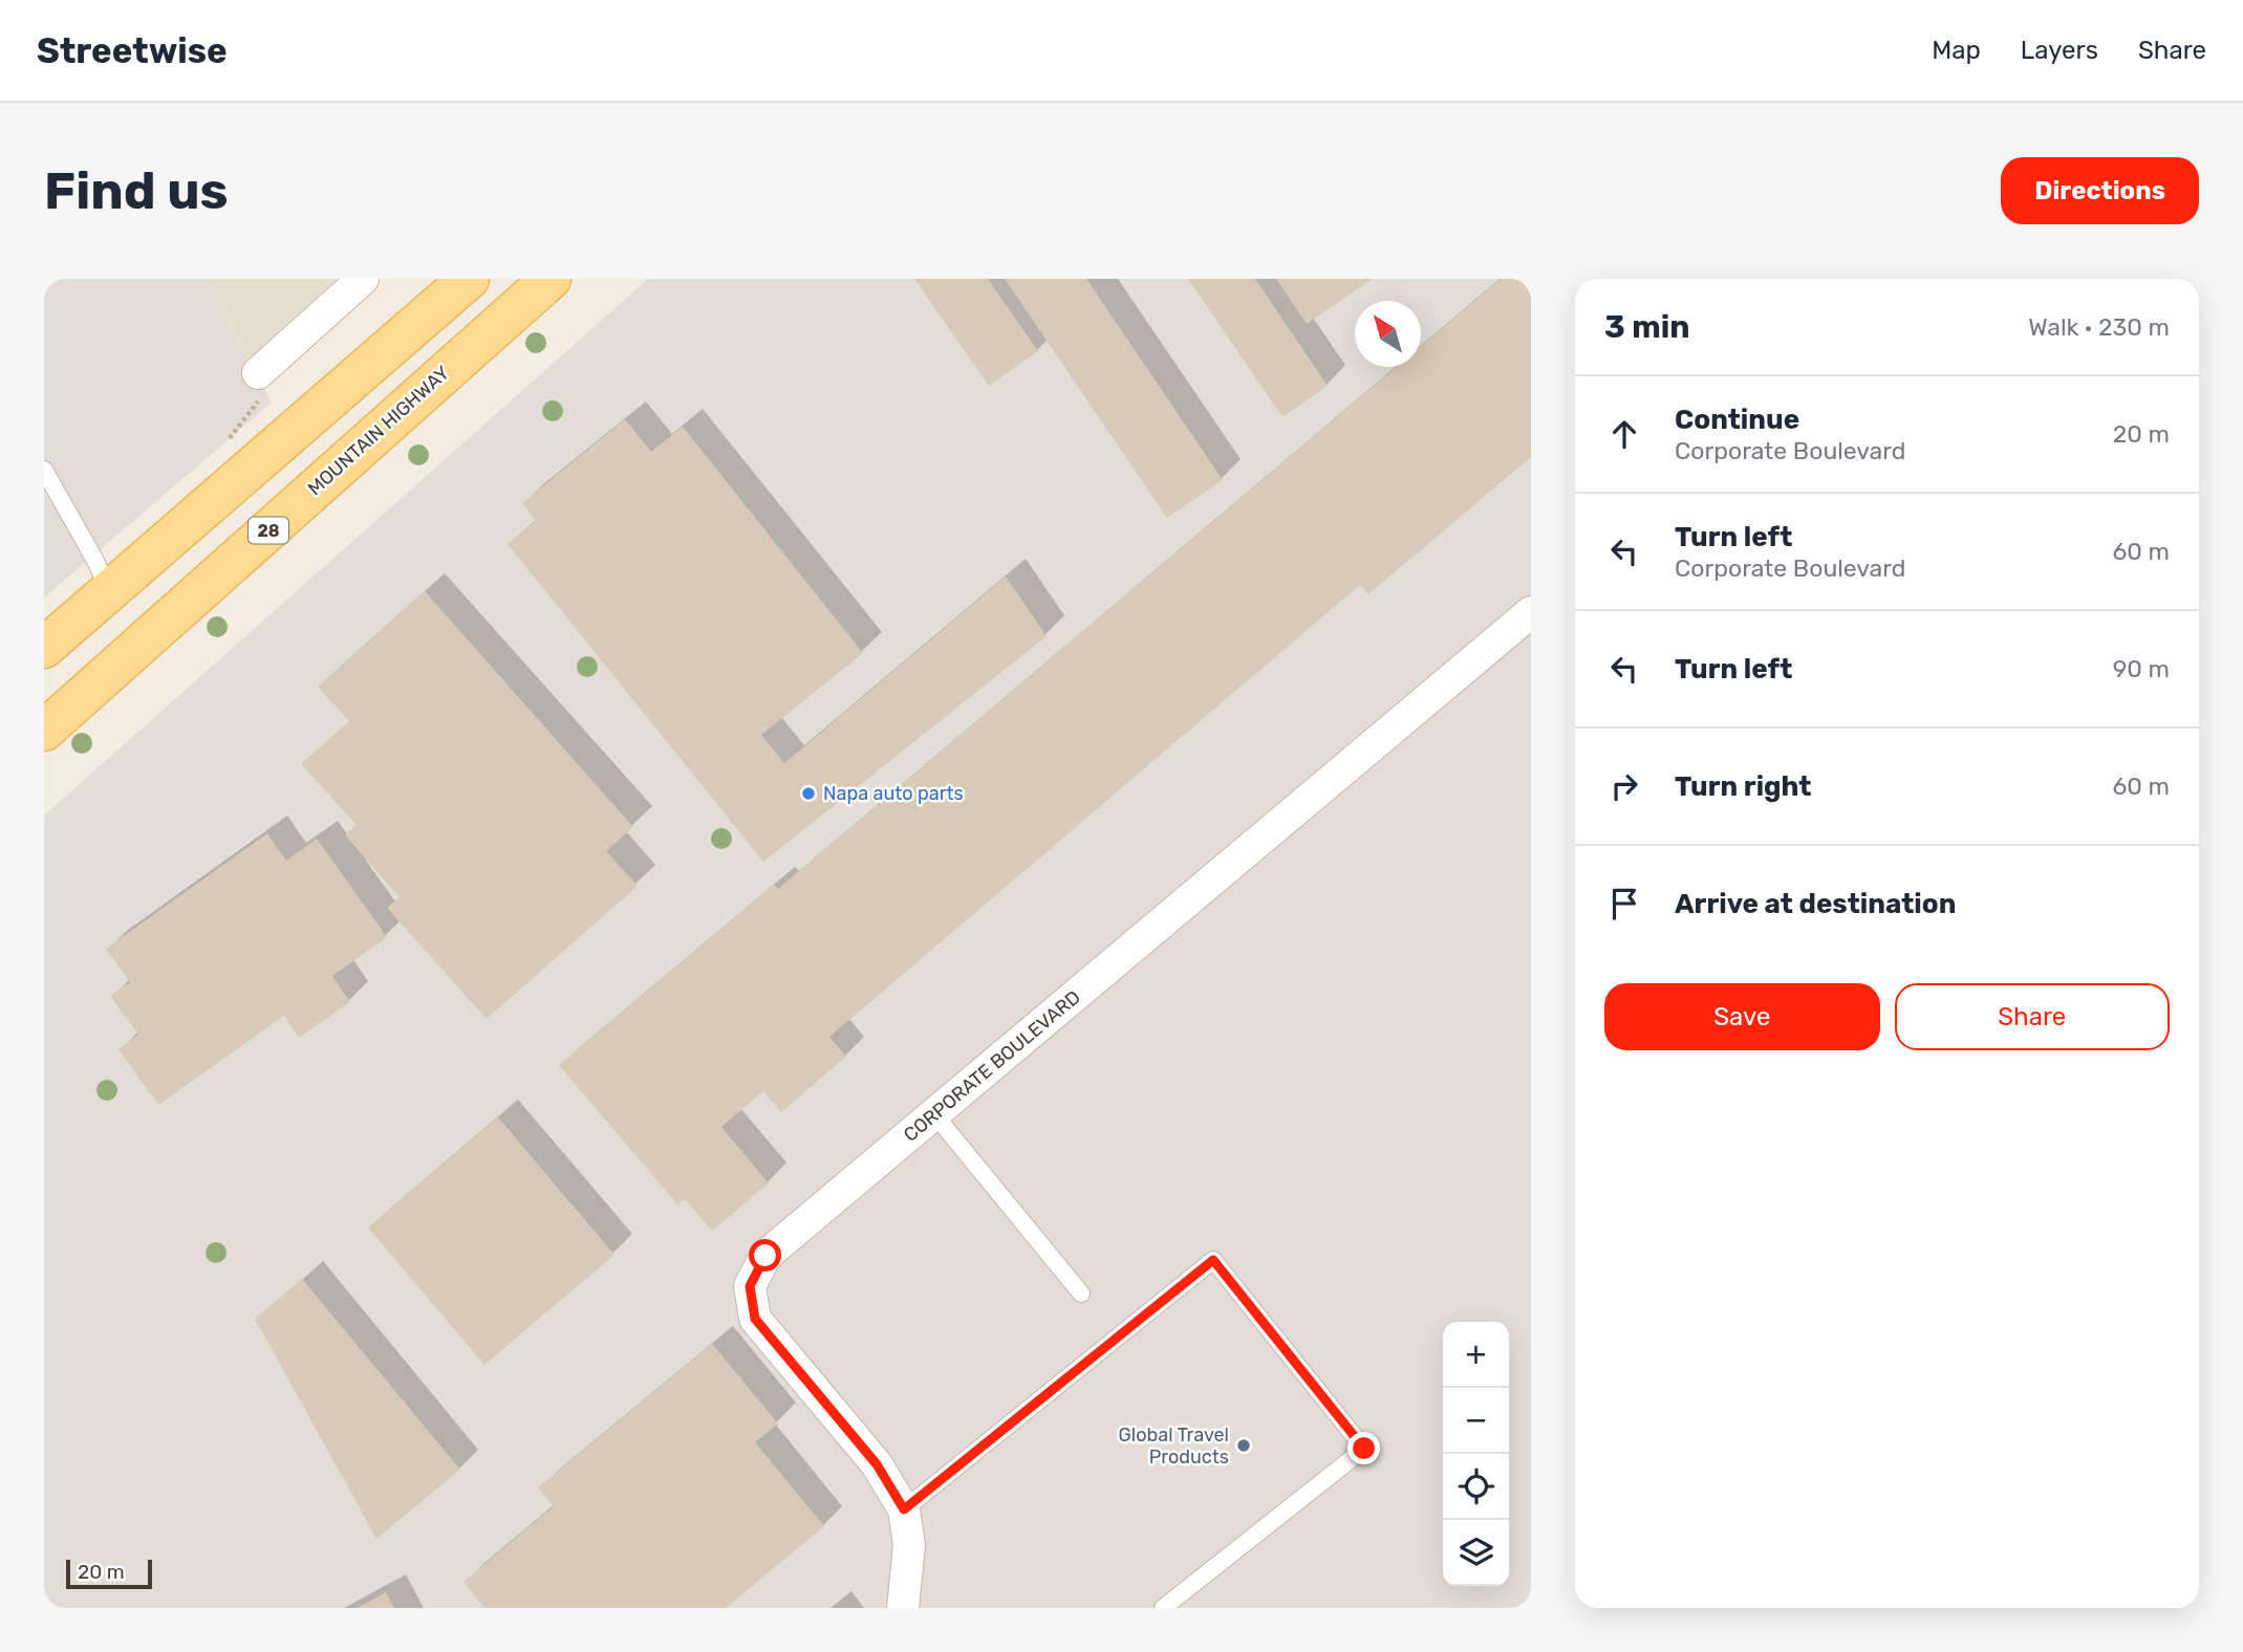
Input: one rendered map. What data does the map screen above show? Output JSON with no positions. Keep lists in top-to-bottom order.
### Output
{
  "streets": {
    "main road": ["MOUNTAIN HIGHWAY", "28"],
    "street": ["CORPORATE BOULEVARD"]
  },
  "places": ["Napa auto parts", "Global Travel Products"],
  "scale_bar": "20 m",
  "north": "top left",
  "page": {
    "header": "Streetwise",
    "nav": ["Map", "Layers", "Share"],
    "buttons": [
      "Directions",
      ["Save", "Share"]
    ],
    "title": "Find us",
    "heading": ["3 min", "Walk · 230 m"],
    "list": [
      ["Continue", "Corporate Boulevard", "20 m"],
      ["Turn left", "Corporate Boulevard", "60 m"],
      ["Turn left", "90 m"],
      ["Turn right", "60 m"],
      "Arrive at destination"
    ],
    "map_buttons": ["+", "−"],
    "scale": "20 m"
  }
}
